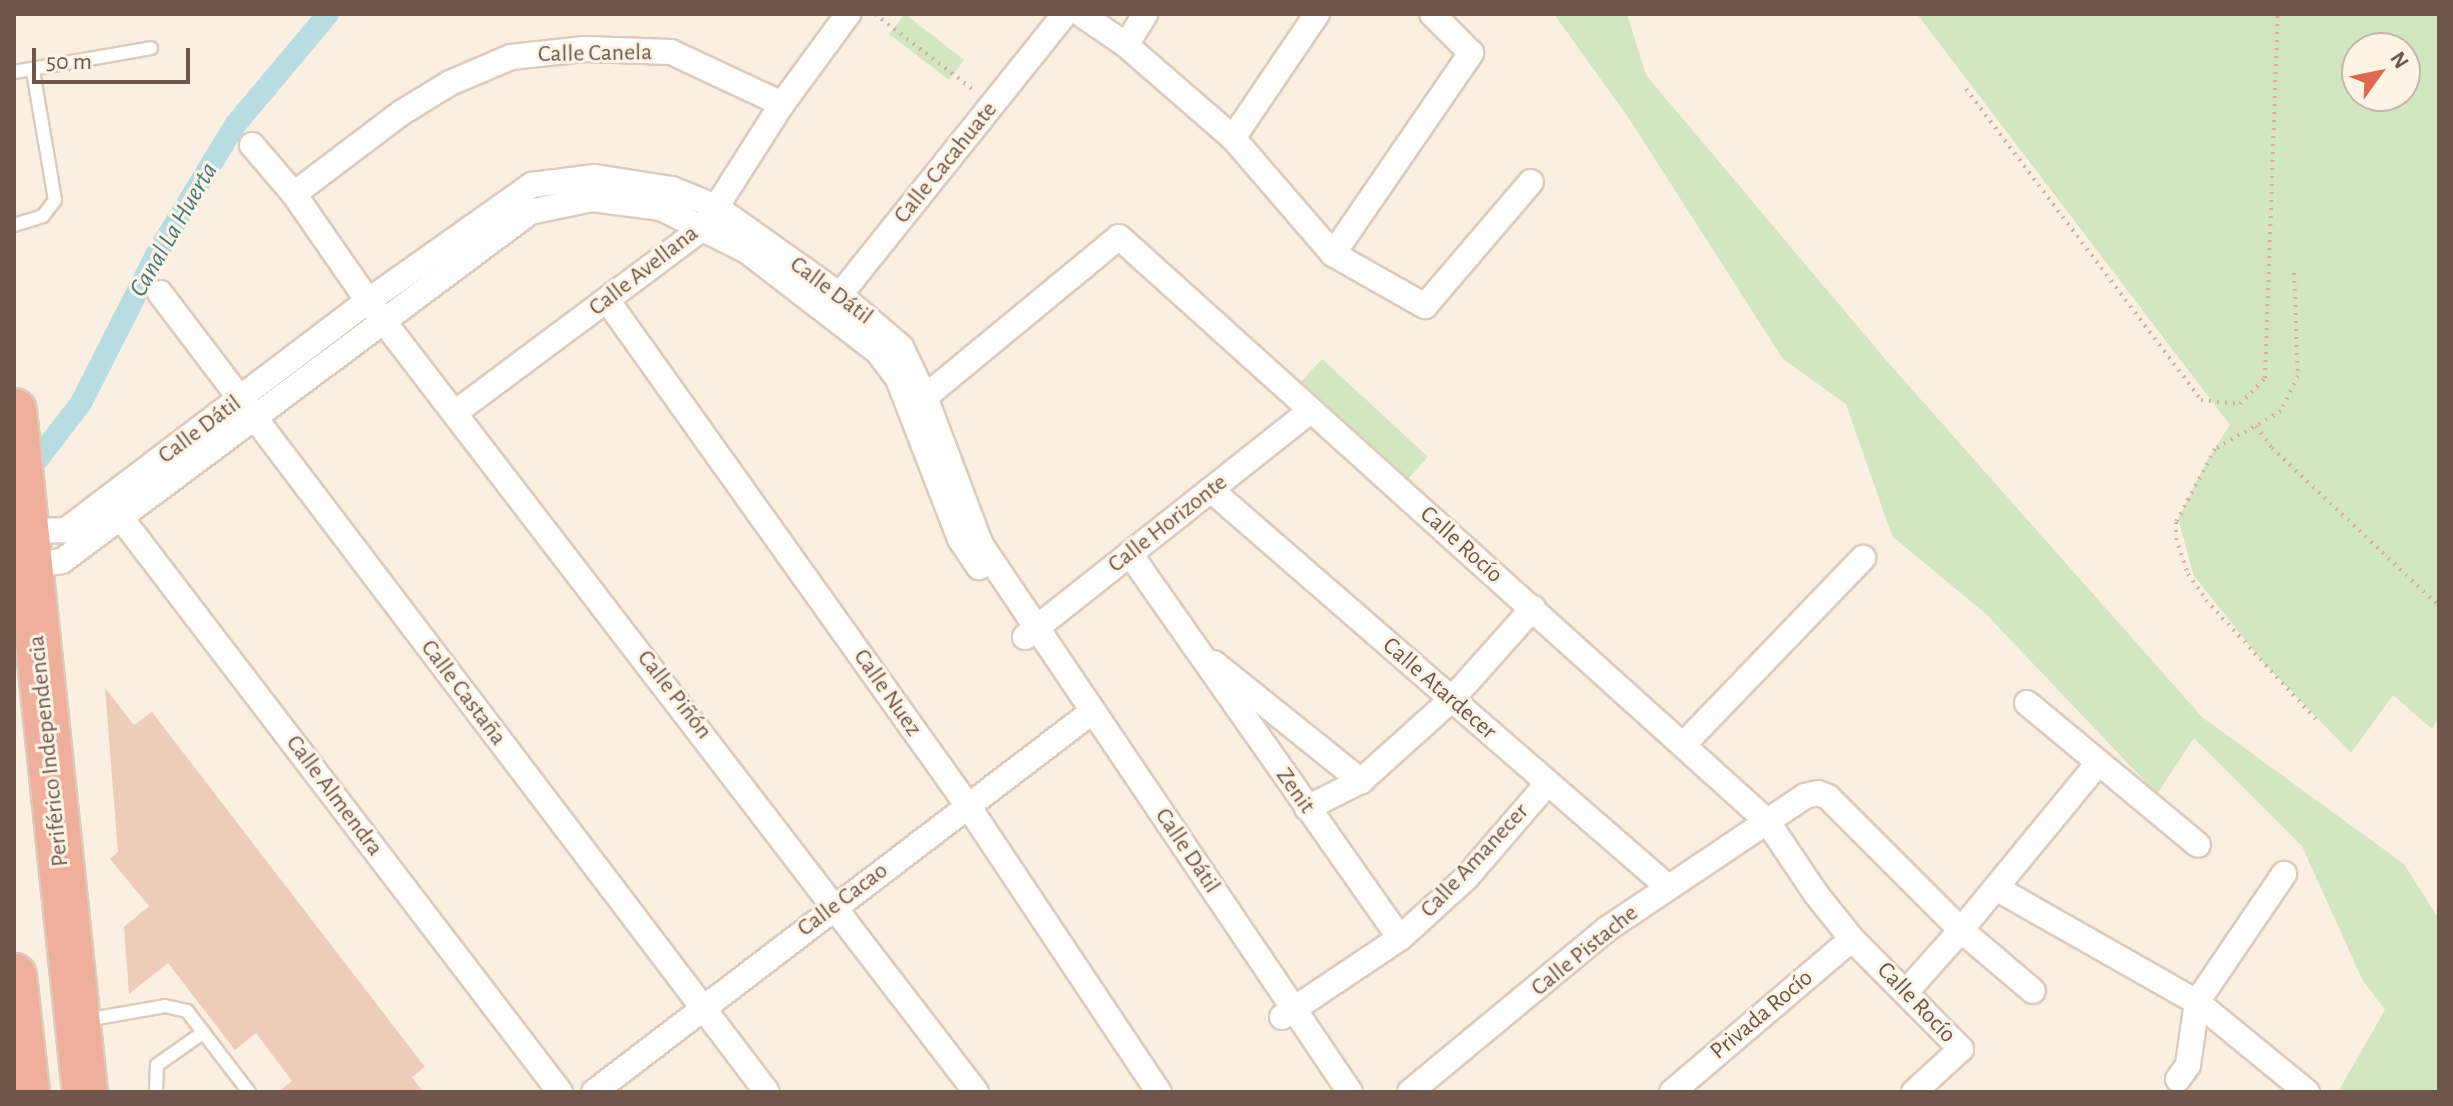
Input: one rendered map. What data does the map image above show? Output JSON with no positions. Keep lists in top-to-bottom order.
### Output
{
  "streets": {
    "highway": ["Periférico Independencia"],
    "street": [
      "Calle Canela",
      "Calle Cacahuate",
      "Calle Avellana",
      "Calle Dátil",
      "Calle Horizonte",
      "Calle Rocío",
      "Calle Atardecer",
      "Calle Castaña",
      "Calle Nuez",
      "Calle Piñón",
      "Zenit",
      "Calle Almendra",
      "Calle Amanecer",
      "Calle Cacao",
      "Calle Pistache",
      "Privada Rocío"
    ]
  },
  "crossings": [
    ["Calle Canela", "Calle Avellana"],
    ["Calle Cacahuate", "Calle Dátil"],
    ["Calle Avellana", "Calle Dátil"],
    ["Calle Avellana", "Calle Nuez"],
    ["Calle Avellana", "Calle Piñón"],
    ["Calle Dátil", "Calle Horizonte"],
    ["Calle Dátil", "Calle Rocío"],
    ["Calle Dátil", "Calle Castaña"],
    ["Calle Dátil", "Calle Piñón"],
    ["Calle Dátil", "Periférico Independencia"],
    ["Calle Dátil", "Calle Almendra"],
    ["Calle Dátil", "Calle Amanecer"],
    ["Calle Dátil", "Calle Cacao"],
    ["Calle Horizonte", "Calle Rocío"],
    ["Calle Horizonte", "Calle Atardecer"],
    ["Calle Horizonte", "Zenit"],
    ["Calle Rocío", "Calle Pistache"],
    ["Calle Rocío", "Privada Rocío"],
    ["Calle Atardecer", "Calle Amanecer"],
    ["Calle Atardecer", "Calle Pistache"],
    ["Calle Castaña", "Calle Cacao"],
    ["Calle Nuez", "Calle Cacao"],
    ["Calle Piñón", "Calle Cacao"],
    ["Zenit", "Calle Amanecer"]
  ],
  "water": ["Canal La Huerta"],
  "scale_bar": "50 m",
  "north": "top right"
}
